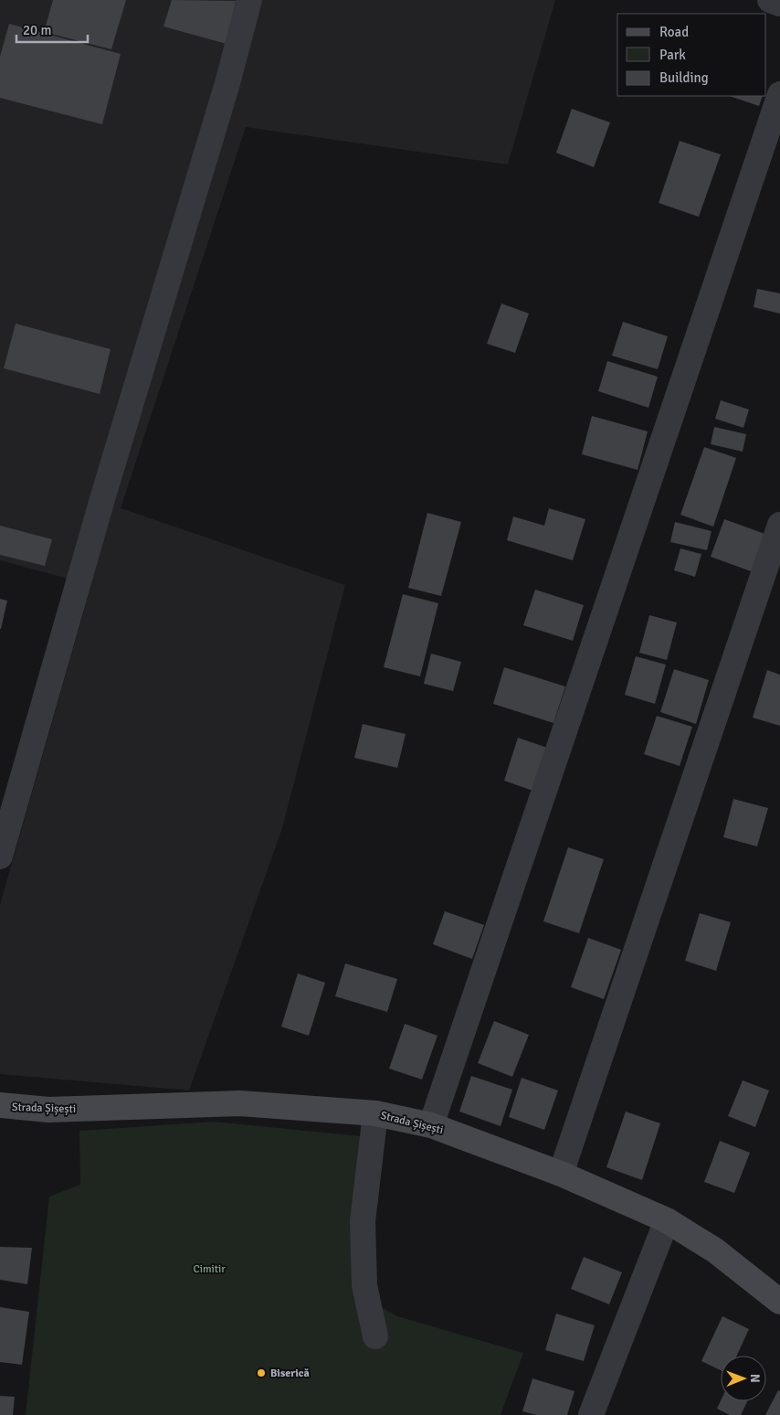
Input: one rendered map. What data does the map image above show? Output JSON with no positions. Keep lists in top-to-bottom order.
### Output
{
  "streets": {
    "street": ["Strada Șișești"]
  },
  "parks": ["Cimitir"],
  "places": ["Biserică"],
  "legend": ["Road", "Park", "Building"],
  "scale_bar": "20 m",
  "north": "right"
}
